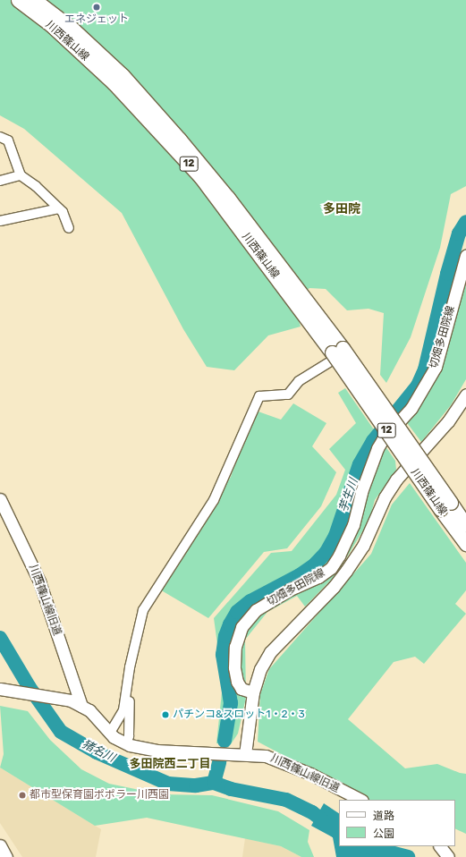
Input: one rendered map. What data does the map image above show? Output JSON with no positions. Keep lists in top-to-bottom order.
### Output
{
  "streets": {
    "main road": [
      "川西篠山線",
      "12",
      "切畑多田院線",
      "川西篠山線旧道"
    ]
  },
  "districts": ["多田院", "多田院西二丁目"],
  "water": ["芋生川", "猪名川"],
  "places": ["エネジェット", "パチンコ&スロット1・2・3", "都市型保育園ポポラー川西園"],
  "legend": ["道路", "公園"]
}
